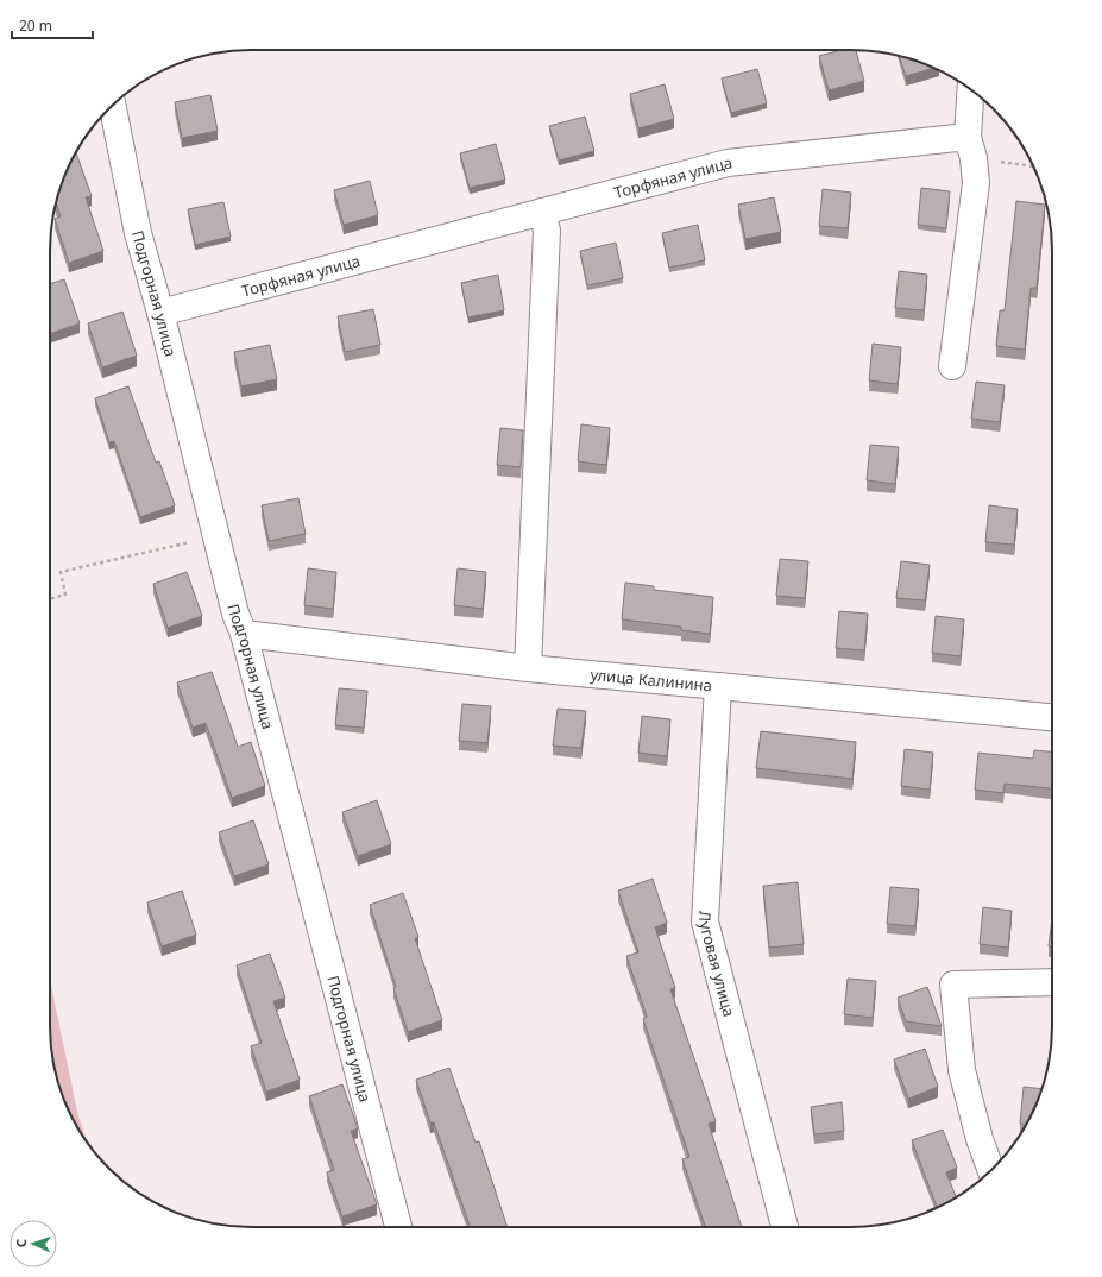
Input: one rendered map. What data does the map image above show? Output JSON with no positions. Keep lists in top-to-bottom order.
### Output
{
  "streets": {
    "street": [
      "Торфяная улица",
      "Подгорная улица",
      "улица Калинина",
      "Луговая улица"
    ]
  },
  "crossings": [
    ["Торфяная улица", "Подгорная улица"],
    ["Подгорная улица", "улица Калинина"],
    ["улица Калинина", "Луговая улица"]
  ],
  "scale_bar": "20 m",
  "north": "left"
}
